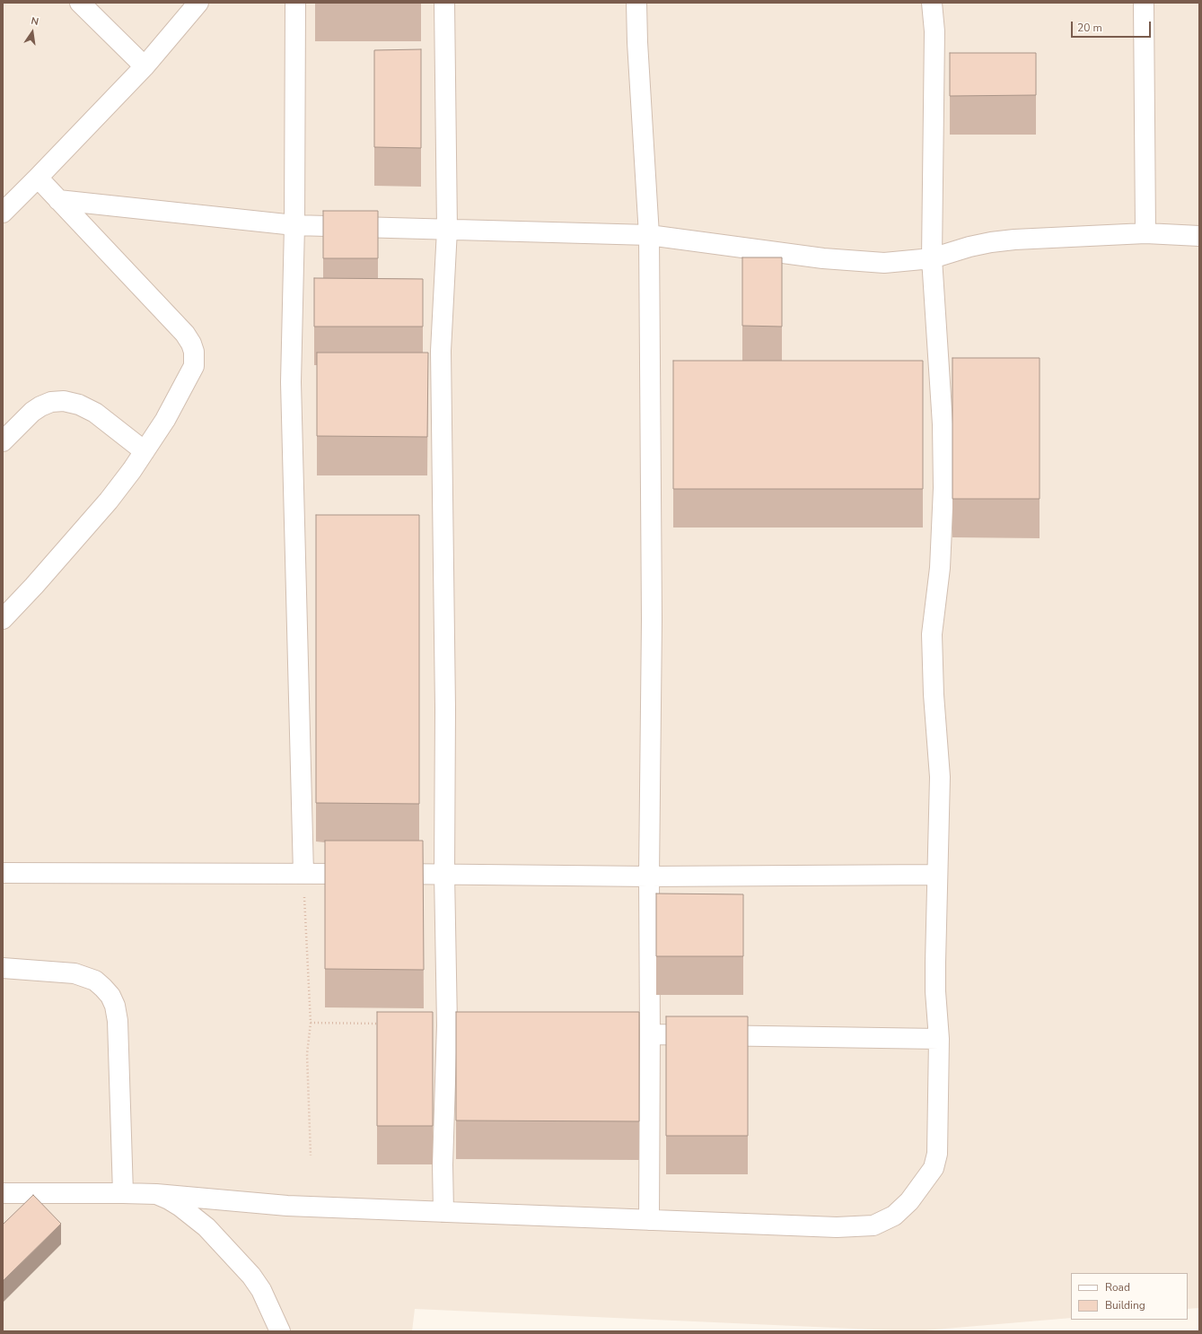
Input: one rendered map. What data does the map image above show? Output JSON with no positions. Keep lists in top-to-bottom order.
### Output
{
  "legend": ["Road", "Building"],
  "scale_bar": "20 m",
  "north": "top"
}
